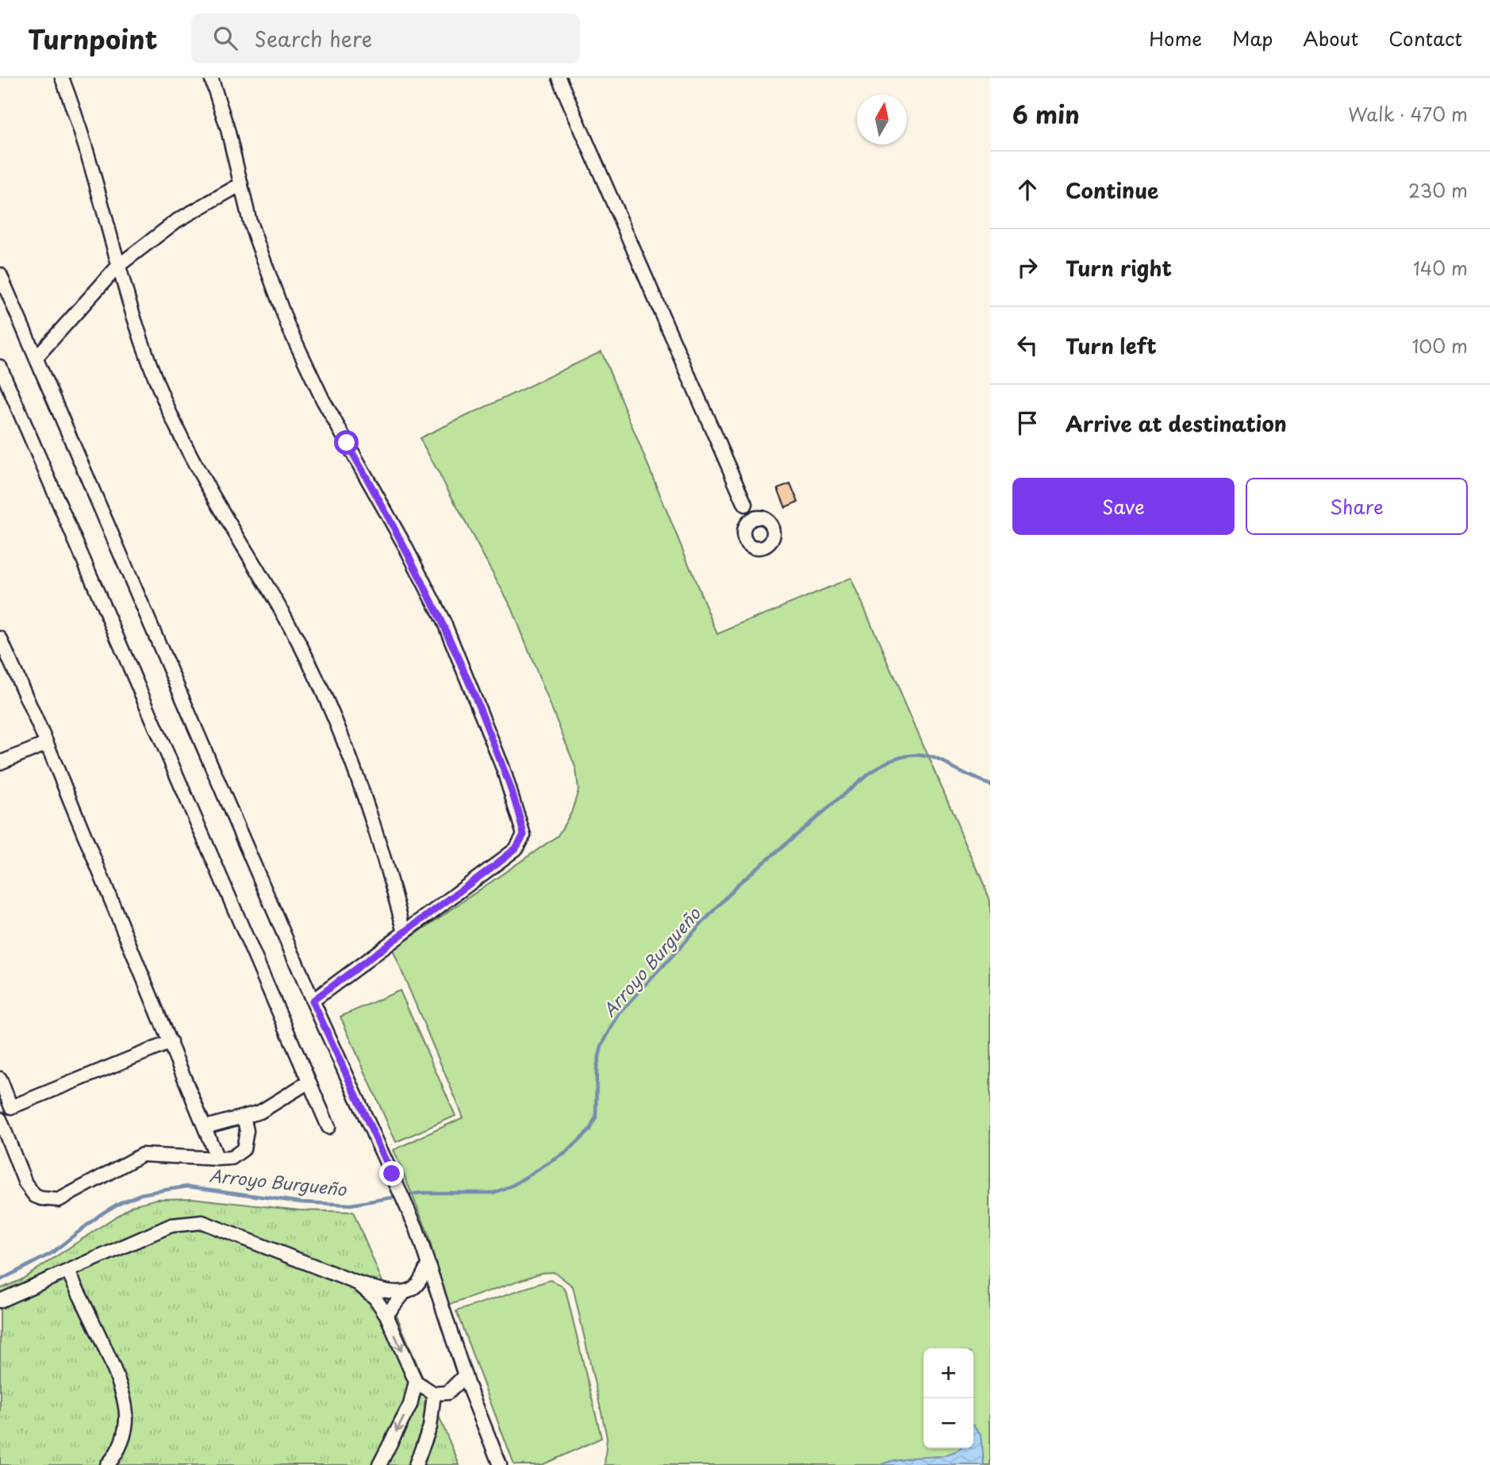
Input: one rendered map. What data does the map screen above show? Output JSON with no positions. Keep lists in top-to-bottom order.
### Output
{
  "water": ["Arroyo Burgueño"],
  "north": "top",
  "page": {
    "header": "Turnpoint",
    "search": "Search here",
    "nav": [
      "Home",
      "Map",
      "About",
      "Contact"
    ],
    "heading": ["6 min", "Walk · 470 m"],
    "list": [
      ["Continue", "230 m"],
      ["Turn right", "140 m"],
      ["Turn left", "100 m"],
      "Arrive at destination"
    ],
    "buttons": ["Save", "Share"],
    "map_buttons": ["+", "−"]
  }
}
